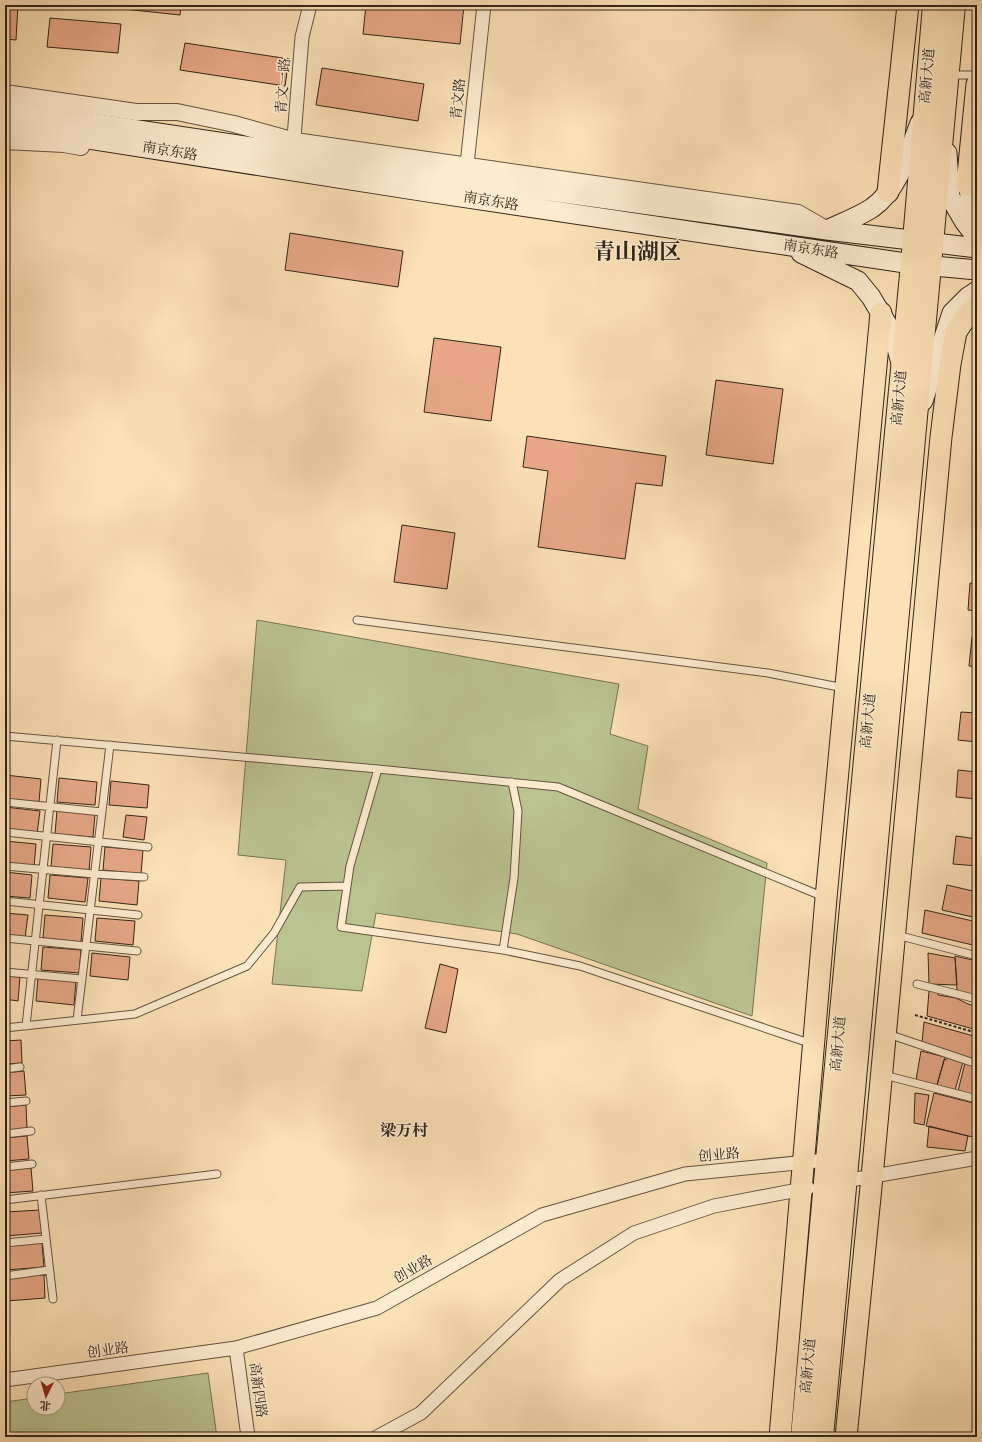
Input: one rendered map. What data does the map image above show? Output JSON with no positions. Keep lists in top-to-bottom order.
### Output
{
  "streets": {
    "highway": ["高新大道"],
    "main road": ["南京东路"],
    "street": [
      "青文一路",
      "青文路",
      "创业路",
      "高新四路"
    ]
  },
  "crossings": [
    ["高新大道", "南京东路"],
    ["高新大道", "创业路"],
    ["青文一路", "南京东路"],
    ["青文路", "南京东路"],
    ["创业路", "高新四路"]
  ],
  "districts": ["青山湖区", "梁万村"],
  "north": "bottom"
}
